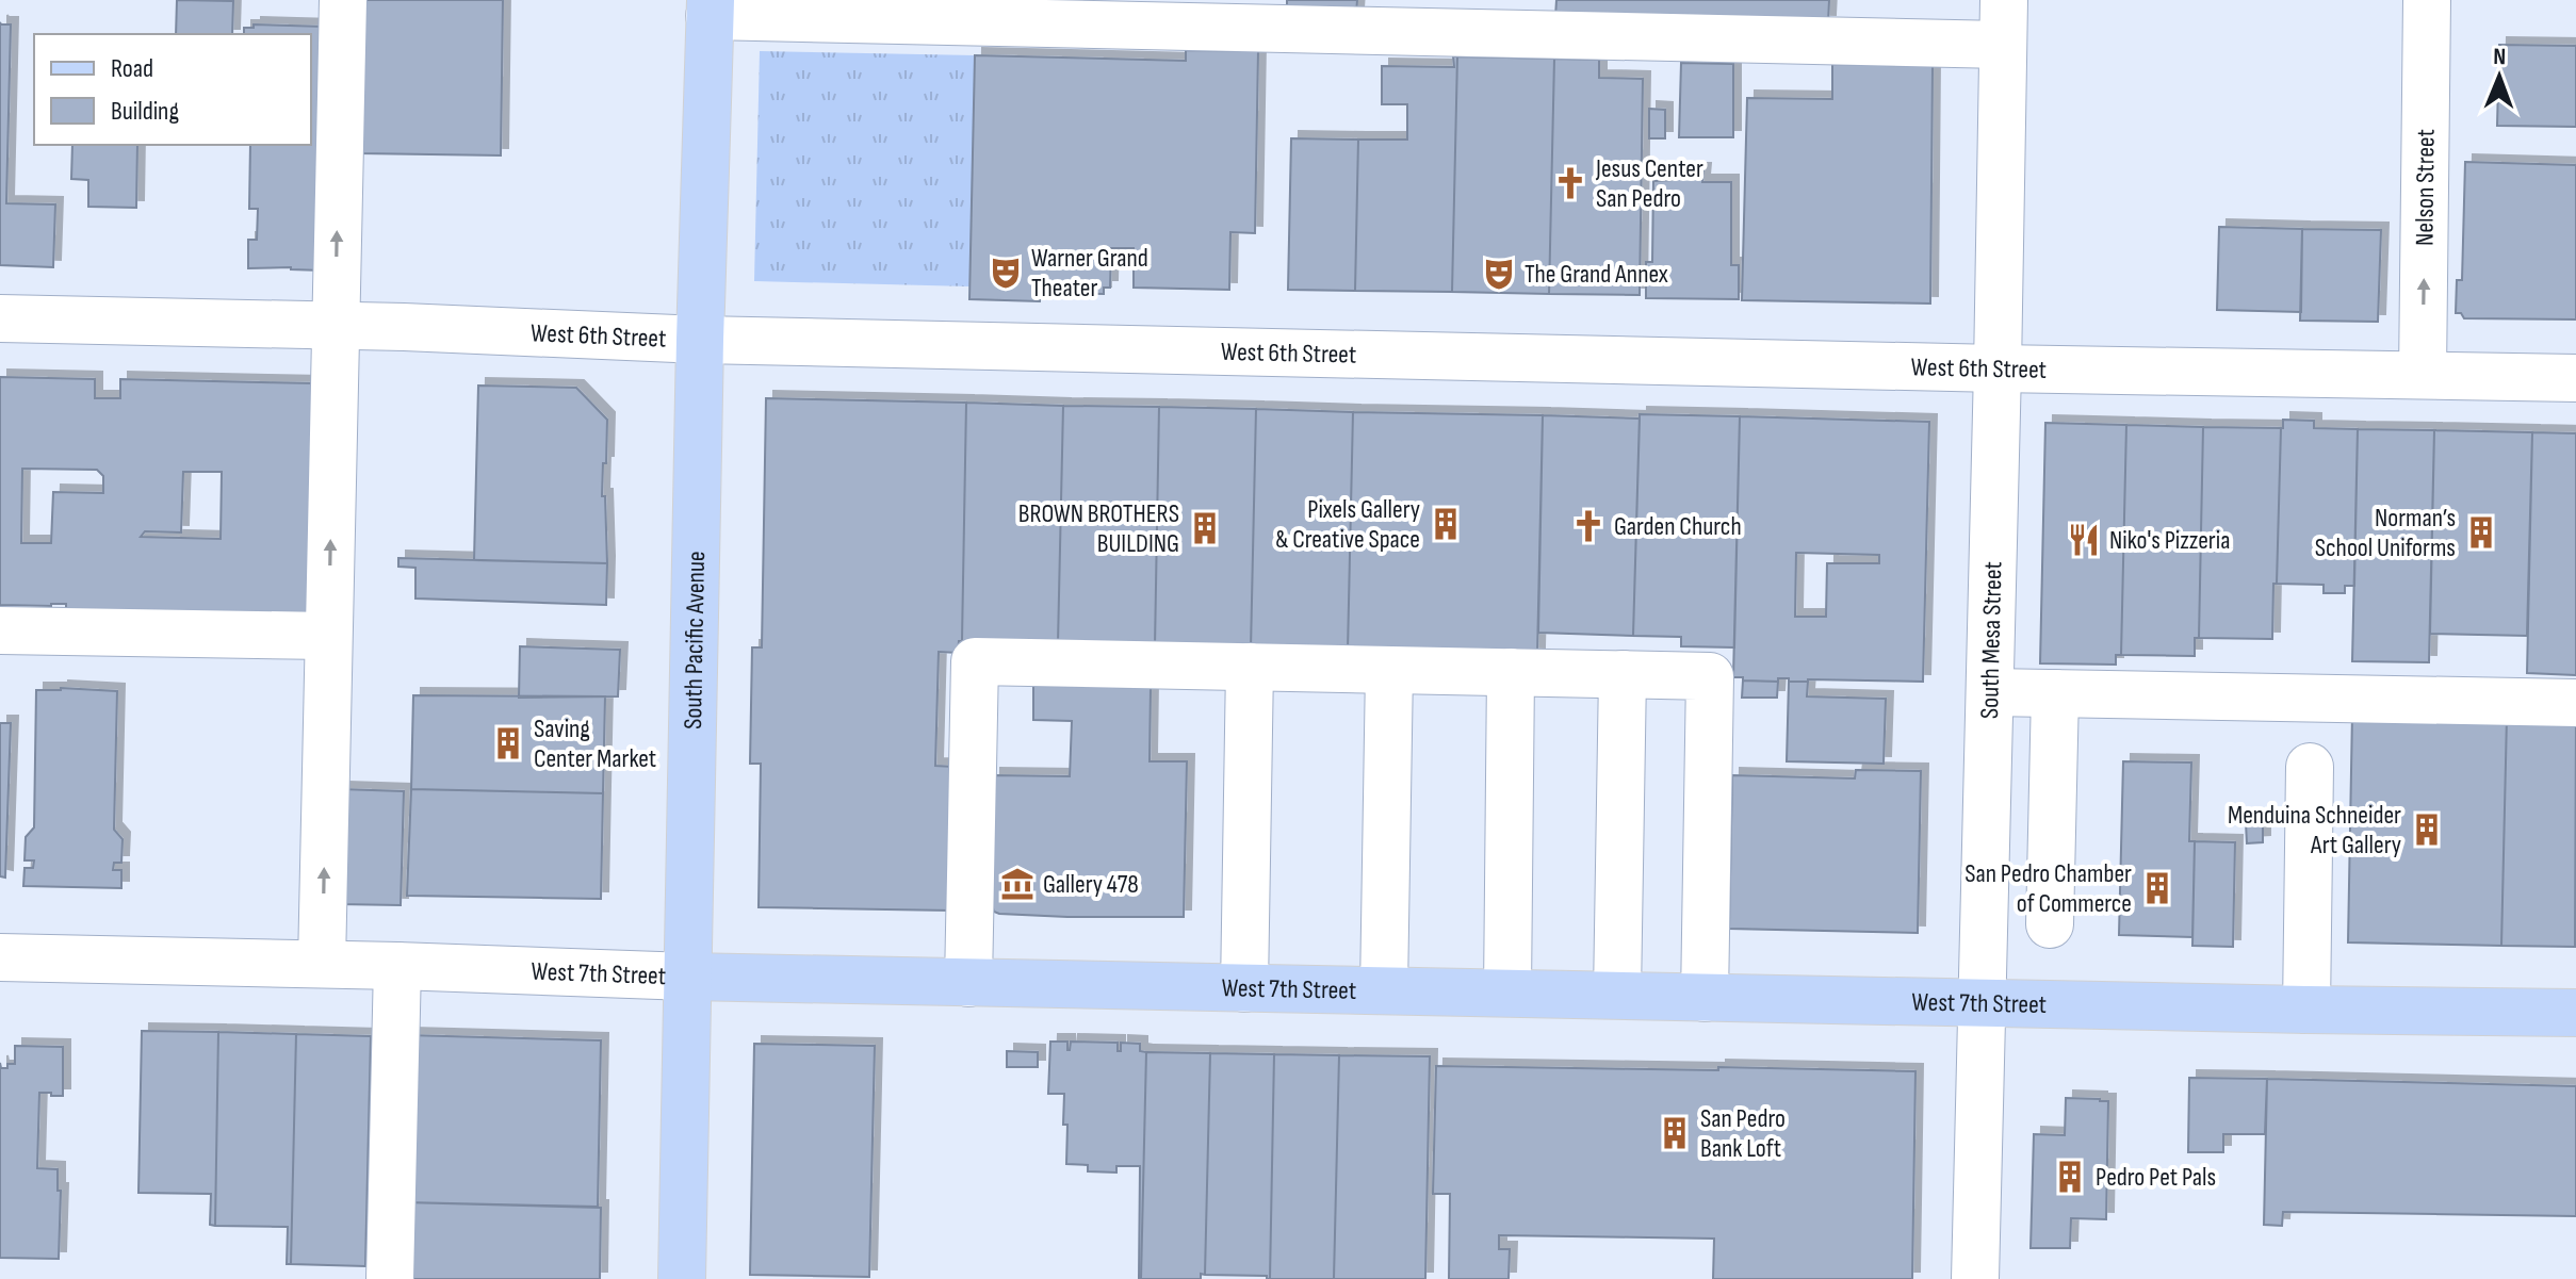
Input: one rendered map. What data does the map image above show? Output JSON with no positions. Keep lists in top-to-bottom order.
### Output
{
  "streets": {
    "main road": ["South Pacific Avenue", "West 7th Street"],
    "street": ["Nelson Street", "West 6th Street", "South Mesa Street"]
  },
  "crossings": [
    ["Nelson Street", "West 6th Street"],
    ["West 6th Street", "South Pacific Avenue"],
    ["West 6th Street", "South Mesa Street"],
    ["South Pacific Avenue", "West 7th Street"],
    ["South Mesa Street", "West 7th Street"]
  ],
  "one_way": ["Nelson Street"],
  "places": {
    "church": ["Jesus Center San Pedro", "Garden Church"],
    "theatre": ["Warner Grand Theater", "The Grand Annex"],
    "building": [
      "Pixels Gallery & Creative Space",
      "BROWN BROTHERS BUILDING",
      "Norman’s School Uniforms",
      "Saving Center Market",
      "Menduina Schneider Art Gallery",
      "San Pedro Chamber of Commerce",
      "San Pedro Bank Loft",
      "Pedro Pet Pals"
    ],
    "restaurant": ["Niko's Pizzeria"],
    "museum": ["Gallery 478"]
  },
  "legend": ["Road", "Building"],
  "north": "top"
}
